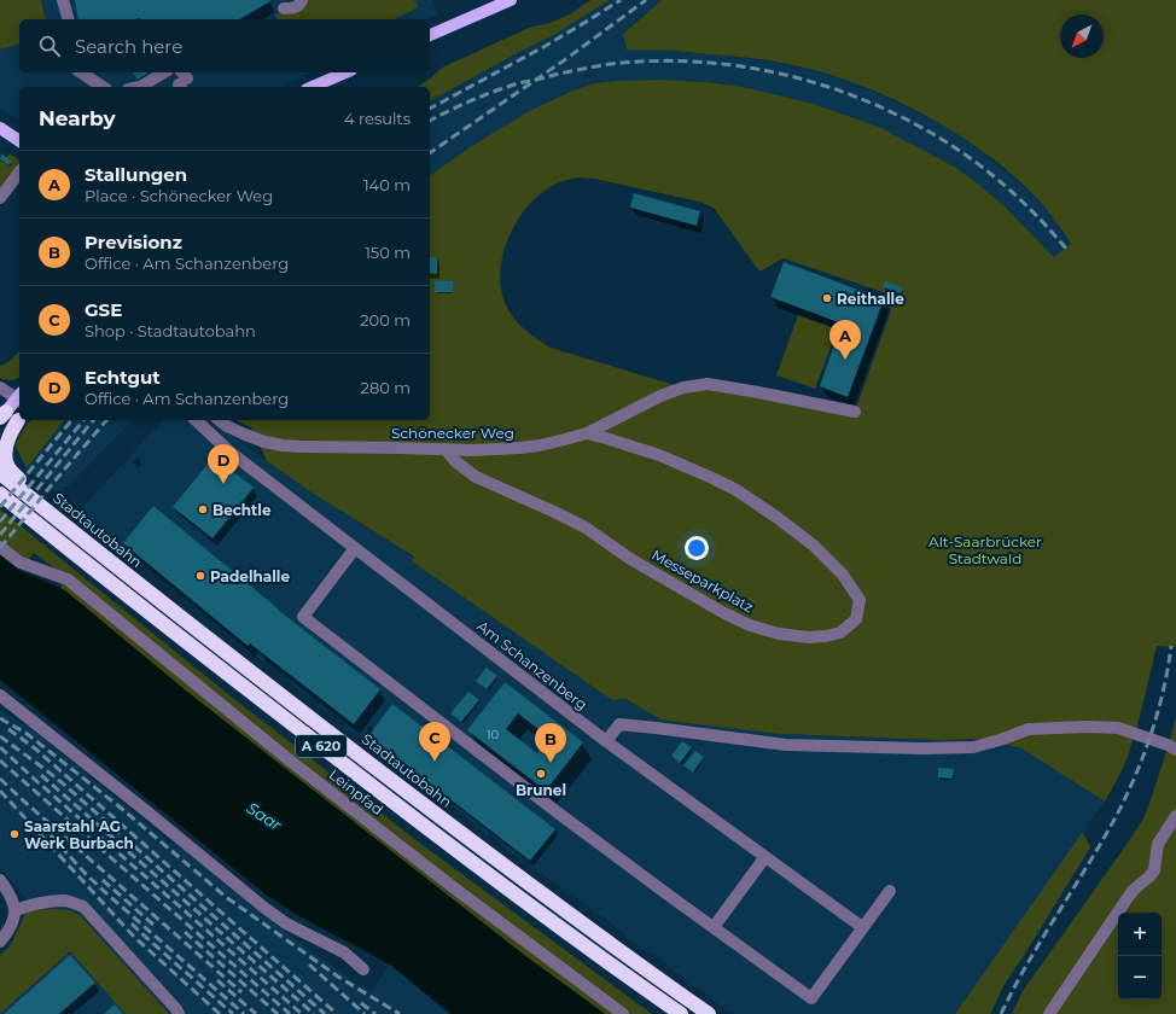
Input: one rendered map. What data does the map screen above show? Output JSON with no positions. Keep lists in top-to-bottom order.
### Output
{
  "streets": {
    "highway": ["Stadtautobahn", "A 620"],
    "street": [
      "Schönecker Weg",
      "Messeparkplatz",
      "Am Schanzenberg",
      "Leinpfad"
    ]
  },
  "crossings": [
    ["Schönecker Weg", "Messeparkplatz"]
  ],
  "water": ["Saar"],
  "parks": ["Alt-Saarbrücker Stadtwald"],
  "places": [
    "Reithalle",
    "Bechtle",
    "Padelhalle",
    "Brunel",
    "Saarstahl AG Werk Burbach"
  ],
  "house_numbers": ["10"],
  "north": "bottom left",
  "page": {
    "search": "Search here",
    "heading": ["Nearby", "4 results"],
    "list": [
      {
        "mark": "A",
        "name": "Stallungen",
        "note": "Place · Schönecker Weg",
        "value": "140 m"
      },
      {
        "mark": "B",
        "name": "Previsionz",
        "note": "Office · Am Schanzenberg",
        "value": "150 m"
      },
      {
        "mark": "C",
        "name": "GSE",
        "note": "Shop · Stadtautobahn",
        "value": "200 m"
      },
      {
        "mark": "D",
        "name": "Echtgut",
        "note": "Office · Am Schanzenberg",
        "value": "280 m"
      }
    ],
    "pins": [
      "A",
      "D",
      "C",
      "B"
    ],
    "map_buttons": ["+", "−"]
  }
}
